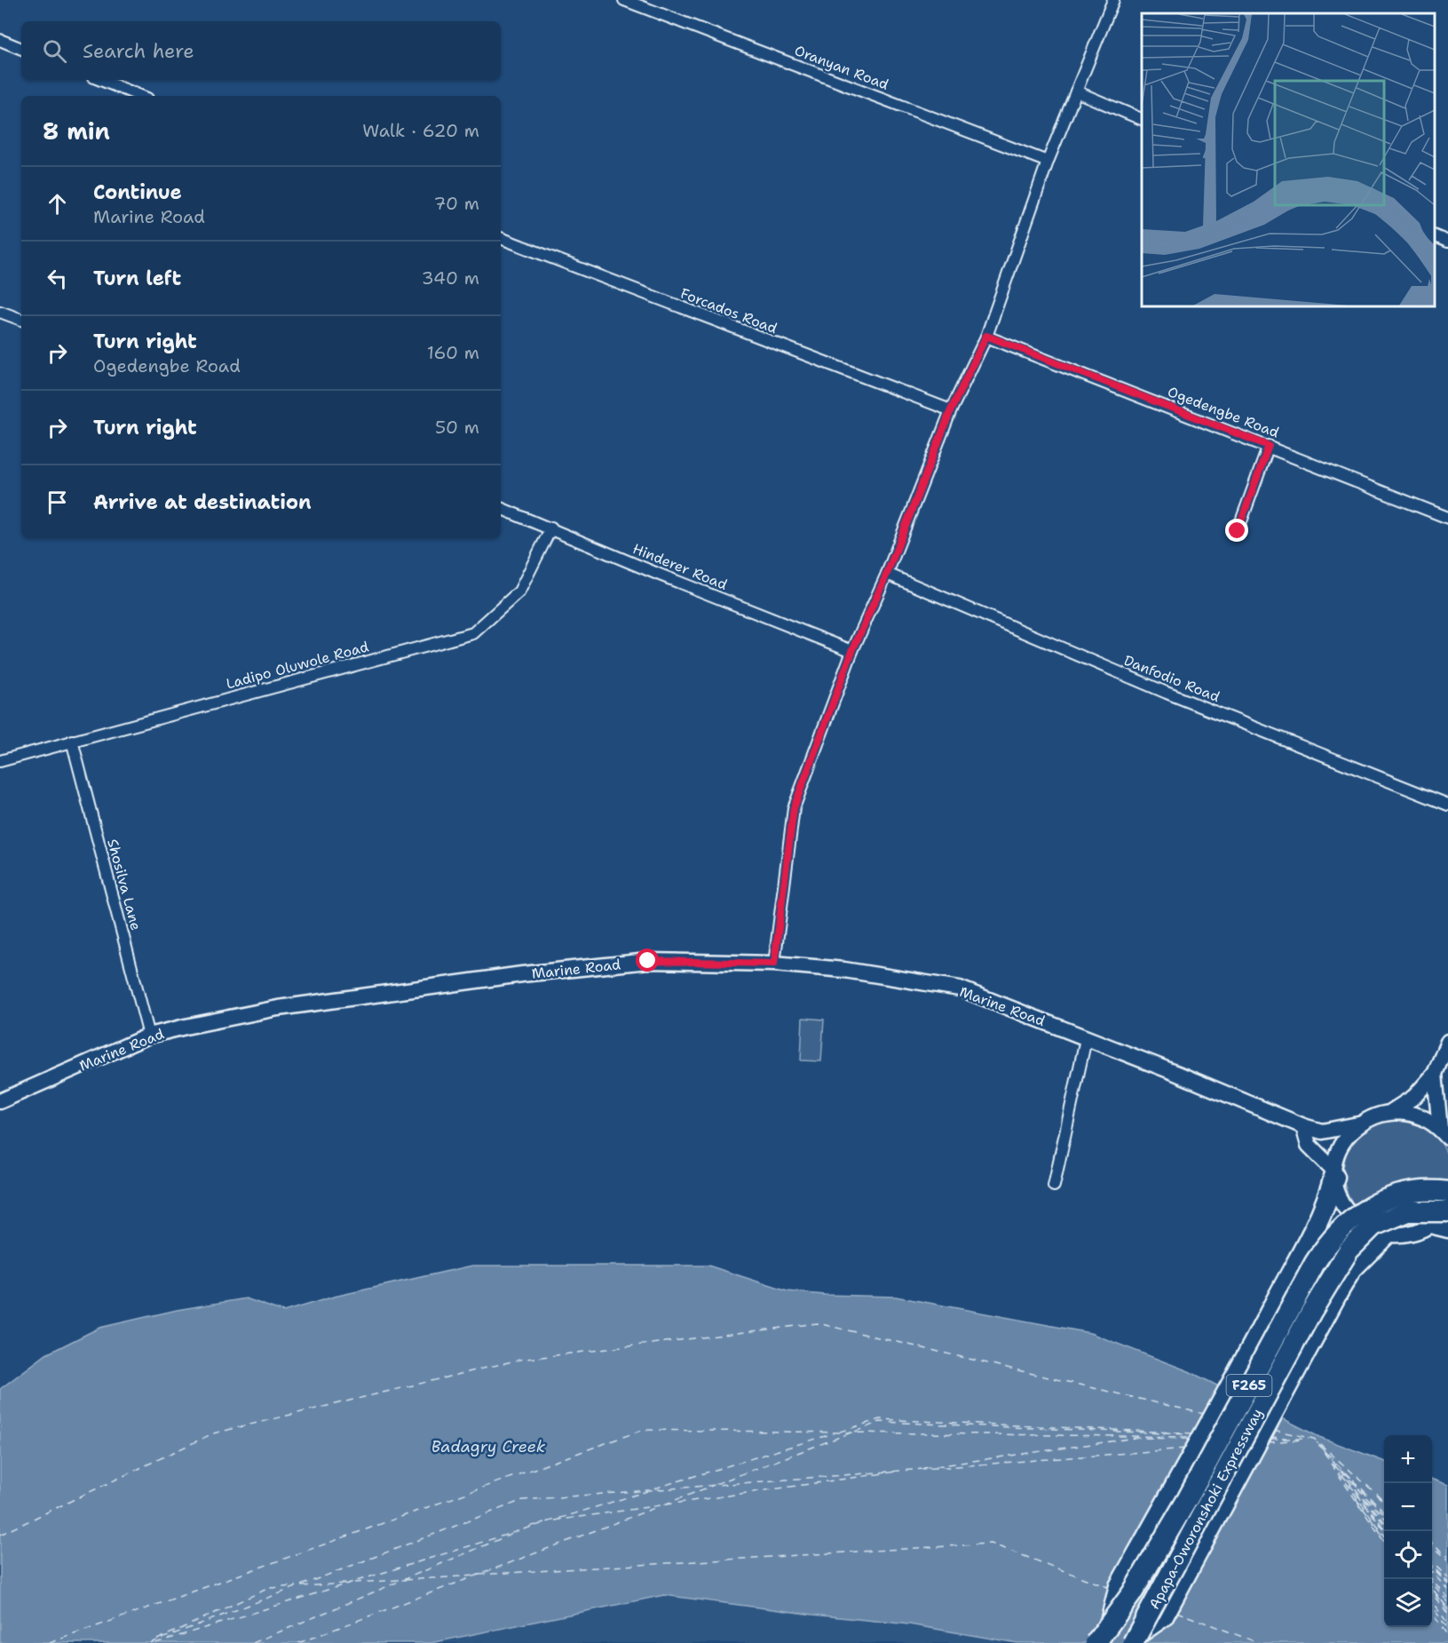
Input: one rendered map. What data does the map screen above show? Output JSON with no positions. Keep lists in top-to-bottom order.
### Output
{
  "streets": {
    "highway": ["F265", "Apapa-Oworonshoki Expressway"],
    "street": [
      "Oranyan Road",
      "Forcados Road",
      "Ogedengbe Road",
      "Hinderer Road",
      "Ladipo Oluwole Road",
      "Danfodio Road",
      "Shosilva Lane",
      "Marine Road"
    ]
  },
  "crossings": [
    ["Hinderer Road", "Ladipo Oluwole Road"],
    ["Ladipo Oluwole Road", "Shosilva Lane"],
    ["Shosilva Lane", "Marine Road"]
  ],
  "water": ["Badagry Creek"],
  "page": {
    "search": "Search here",
    "heading": ["8 min", "Walk · 620 m"],
    "list": [
      ["Continue", "Marine Road", "70 m"],
      ["Turn left", "340 m"],
      ["Turn right", "Ogedengbe Road", "160 m"],
      ["Turn right", "50 m"],
      "Arrive at destination"
    ],
    "map_buttons": ["+", "−"]
  }
}
